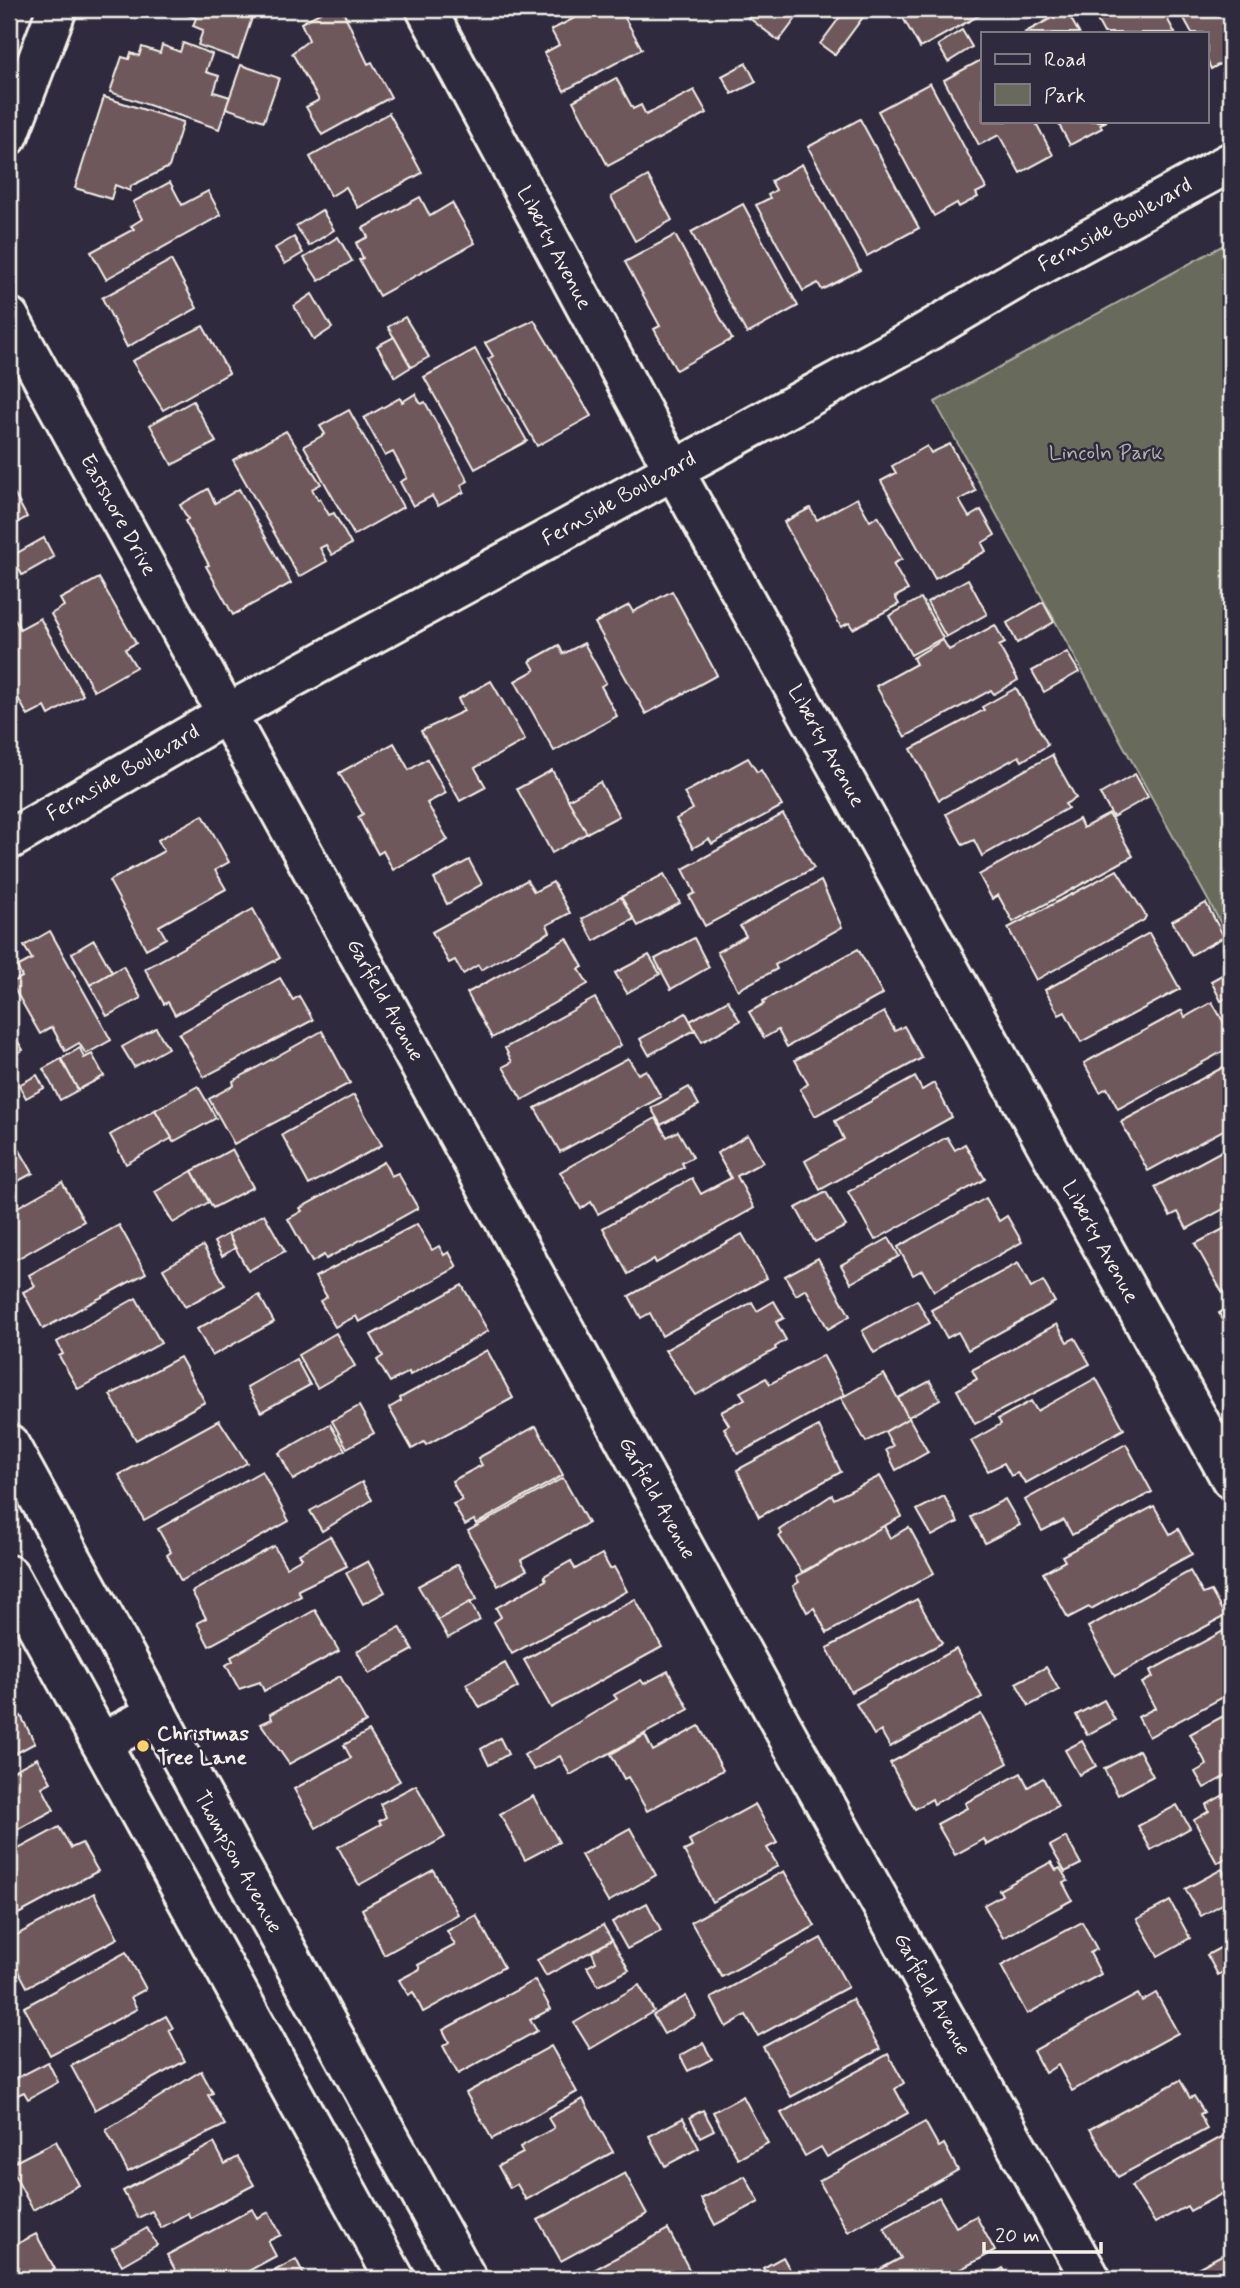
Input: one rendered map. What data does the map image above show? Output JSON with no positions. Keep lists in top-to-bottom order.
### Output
{
  "streets": {
    "street": [
      "Fernside Boulevard",
      "Liberty Avenue",
      "Eastshore Drive",
      "Garfield Avenue",
      "Thompson Avenue"
    ]
  },
  "crossings": [
    ["Fernside Boulevard", "Liberty Avenue"],
    ["Fernside Boulevard", "Eastshore Drive"],
    ["Fernside Boulevard", "Garfield Avenue"],
    ["Eastshore Drive", "Garfield Avenue"]
  ],
  "parks": ["Lincoln Park"],
  "places": ["Christmas Tree Lane"],
  "legend": ["Road", "Park"],
  "scale_bar": "20 m"
}
